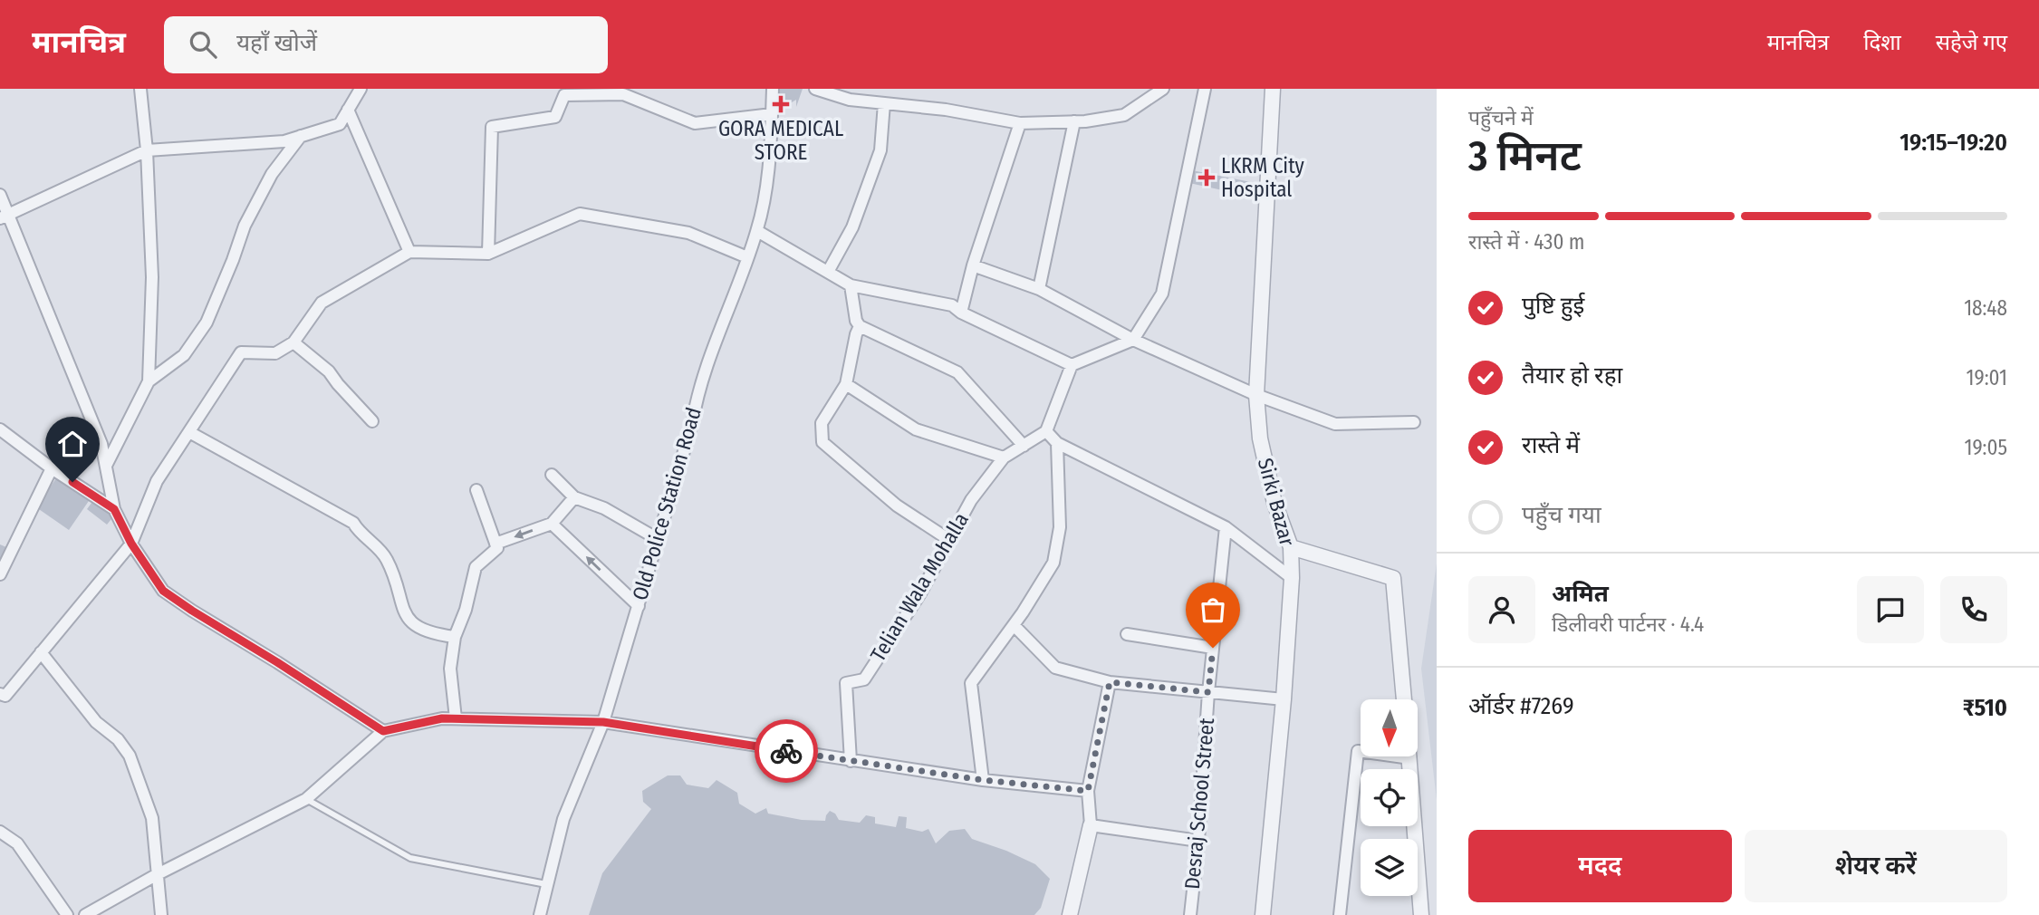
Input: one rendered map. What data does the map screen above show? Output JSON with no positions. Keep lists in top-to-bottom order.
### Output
{
  "streets": {
    "street": [
      "Sirki Bazar",
      "Old Police Station Road",
      "Telian Wala Mohalla",
      "Desraj School Street"
    ]
  },
  "places": {
    "health": ["GORA MEDICAL STORE", "LKRM City Hospital"]
  },
  "north": "bottom",
  "page": {
    "header": "मानचित्र",
    "search": "यहाँ खोजें",
    "nav": ["मानचित्र", "दिशा", "सहेजे गए"],
    "heading": ["3 मिनट", "पहुँचने में", "19:15–19:20"],
    "panel": [
      "अमित",
      "डिलीवरी पार्टनर · 4.4",
      "ऑर्डर #7269",
      "₹510"
    ],
    "bar": "रास्ते में · 430 m",
    "list": [
      ["पुष्टि हुई", "18:48"],
      ["तैयार हो रहा", "19:01"],
      ["रास्ते में", "19:05"],
      "पहुँच गया"
    ],
    "buttons": ["मदद", "शेयर करें"]
  }
}
